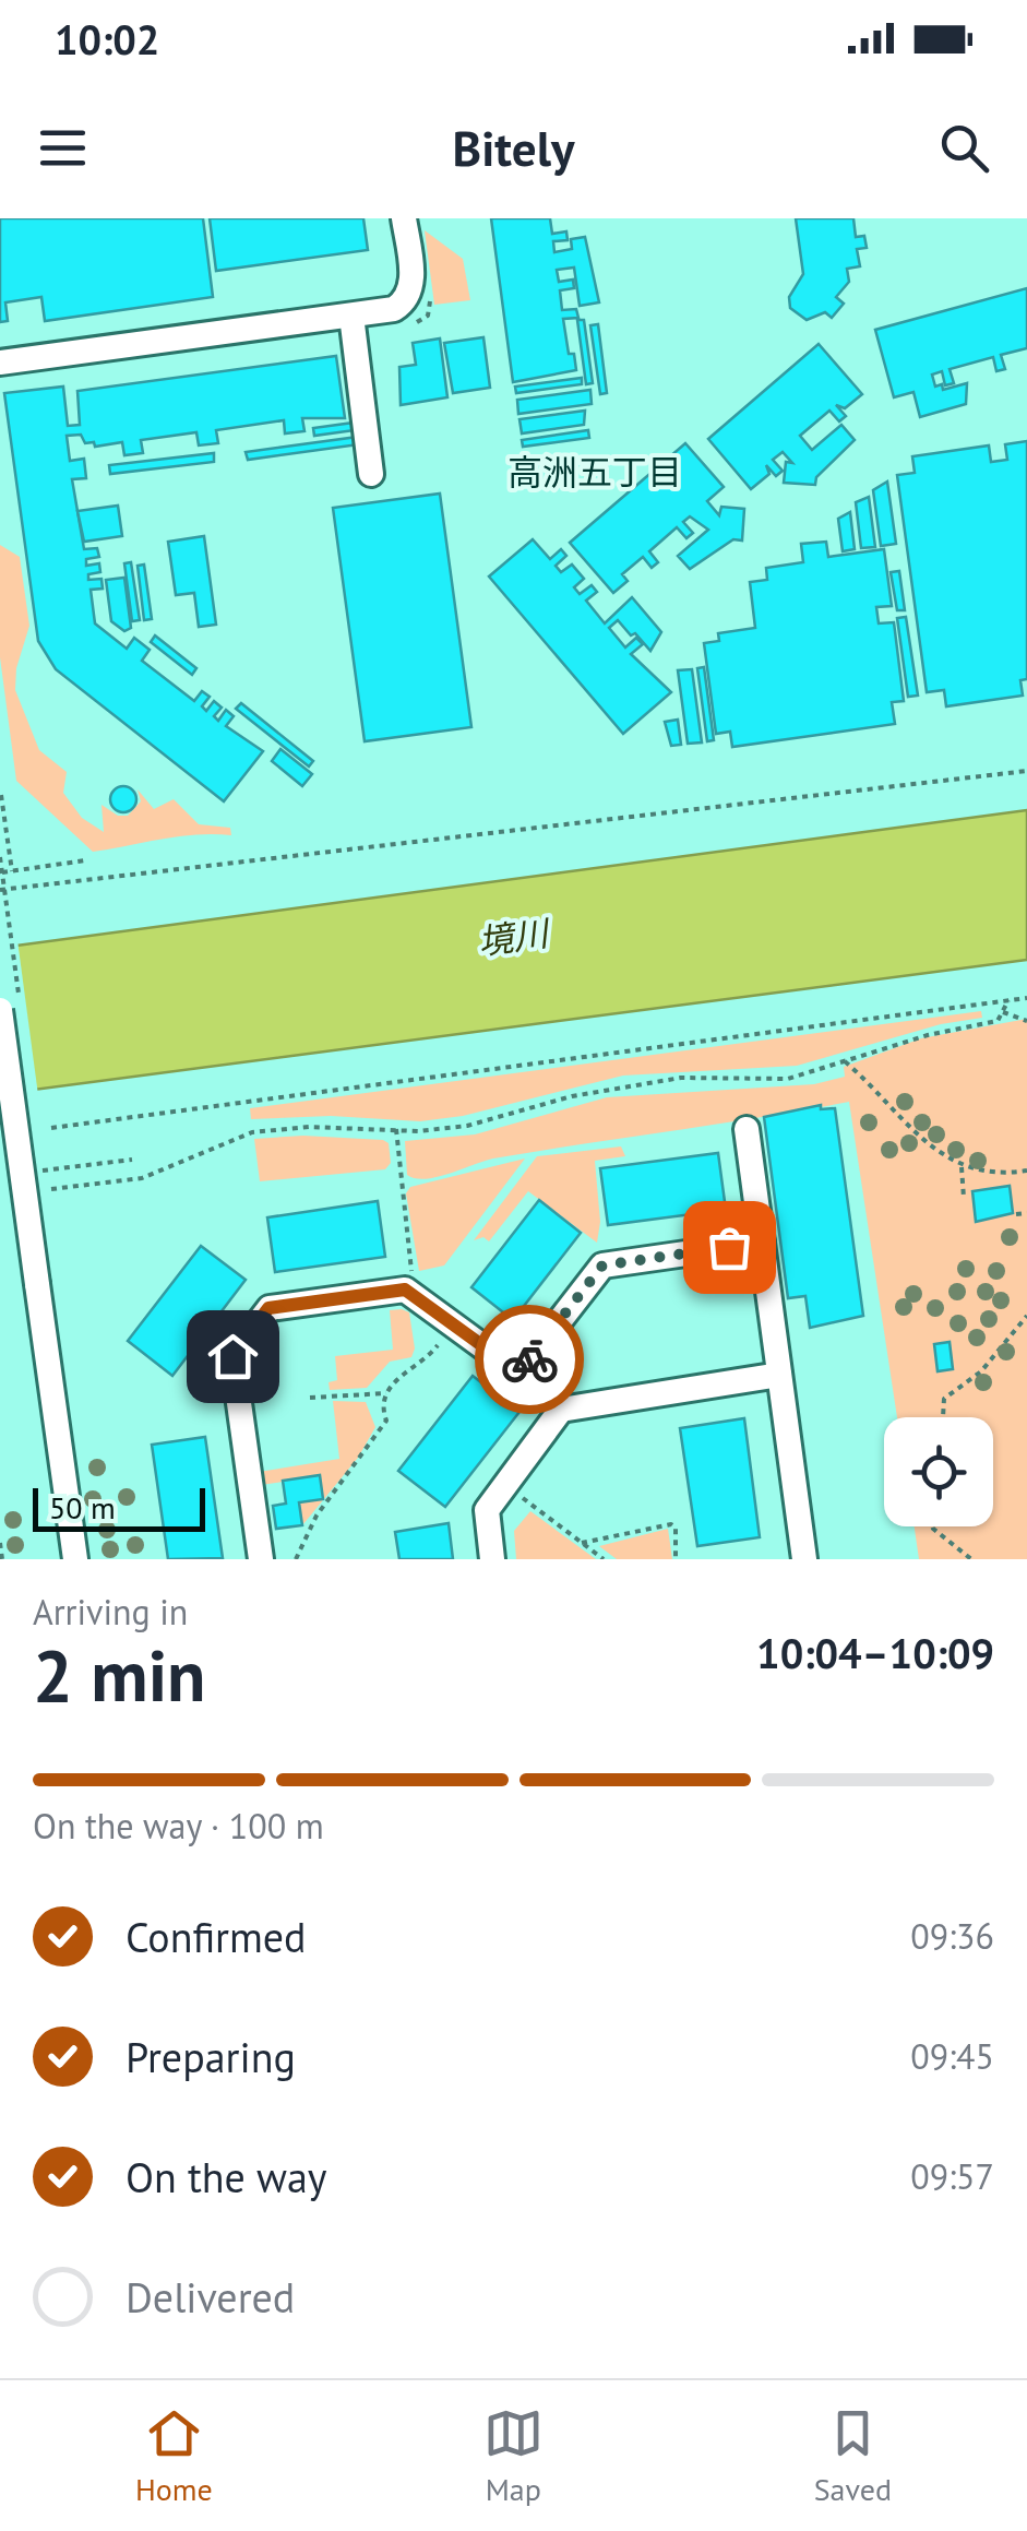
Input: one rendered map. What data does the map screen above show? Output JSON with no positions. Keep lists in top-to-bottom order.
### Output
{
  "districts": ["高洲五丁目"],
  "water": ["境川"],
  "scale_bar": "50 m",
  "page": {
    "status": "10:02",
    "header": "Bitely",
    "scale": "50 m",
    "heading": ["2 min", "Arriving in", "10:04–10:09"],
    "bar": "On the way · 100 m",
    "list": [
      ["Confirmed", "09:36"],
      ["Preparing", "09:45"],
      ["On the way", "09:57"],
      "Delivered"
    ],
    "tabs": ["Home", "Map", "Saved"]
  }
}
